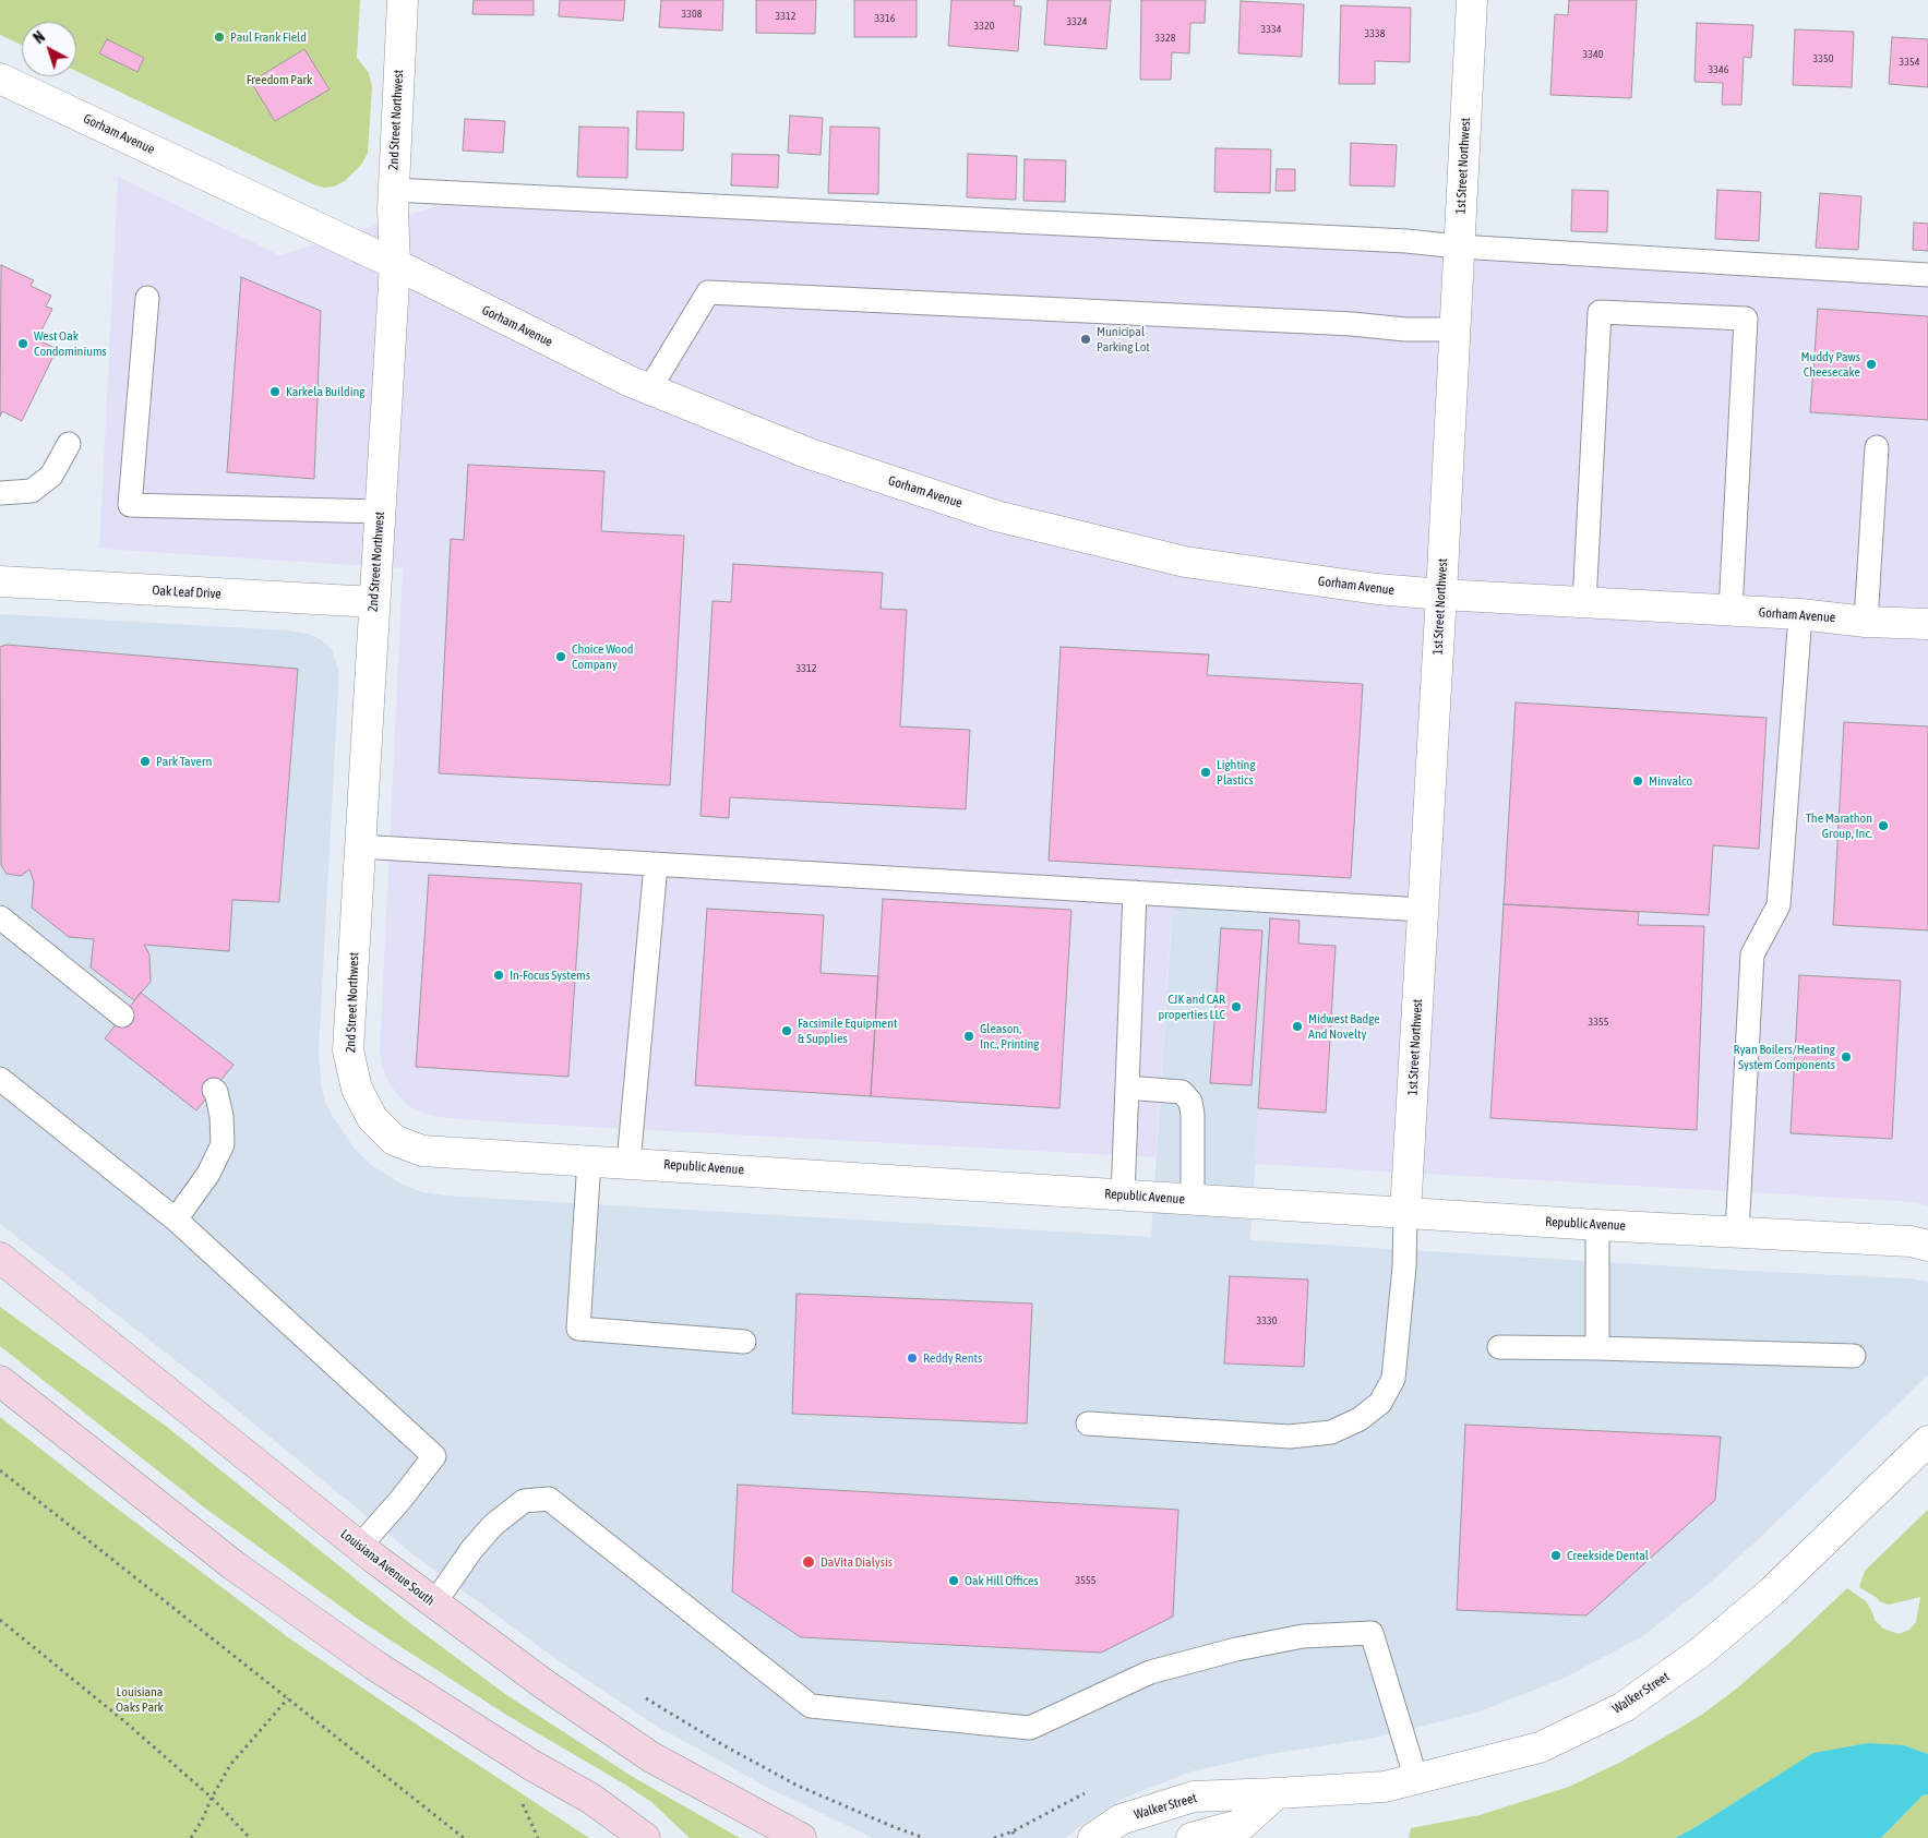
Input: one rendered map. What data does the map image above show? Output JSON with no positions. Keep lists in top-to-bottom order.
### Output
{
  "streets": {
    "main road": ["Louisiana Avenue South"],
    "street": [
      "2nd Street Northwest",
      "Gorham Avenue",
      "1st Street Northwest",
      "Oak Leaf Drive",
      "Republic Avenue",
      "Walker Street"
    ]
  },
  "crossings": [
    ["2nd Street Northwest", "Gorham Avenue"],
    ["2nd Street Northwest", "Oak Leaf Drive"],
    ["2nd Street Northwest", "Republic Avenue"],
    ["Gorham Avenue", "1st Street Northwest"],
    ["1st Street Northwest", "Republic Avenue"]
  ],
  "parks": ["Freedom Park", "Louisiana Oaks Park"],
  "places": [
    "Paul Frank Field",
    "Municipal Parking Lot",
    "West Oak Condominiums",
    "Muddy Paws Cheesecake",
    "Karkela Building",
    "Choice Wood Company",
    "Park Tavern",
    "Lighting Plastics",
    "Minvalco",
    "The Marathon Group, Inc.",
    "In-Focus Systems",
    "CJK and CAR properties LLC",
    "Midwest Badge And Novelty",
    "Facsimile Equipment & Supplies",
    "Gleason, Inc., Printing",
    "Ryan Boilers/Heating System Components",
    "Reddy Rents",
    "Creekside Dental",
    "DaVita Dialysis",
    "Oak Hill Offices"
  ],
  "house_numbers": [
    "3308",
    "3312",
    "3316",
    "3324",
    "3320",
    "3334",
    "3338",
    "3328",
    "3340",
    "3350",
    "3354",
    "3346",
    "3312",
    "3355",
    "3330",
    "3555"
  ],
  "north": "top left"
}
